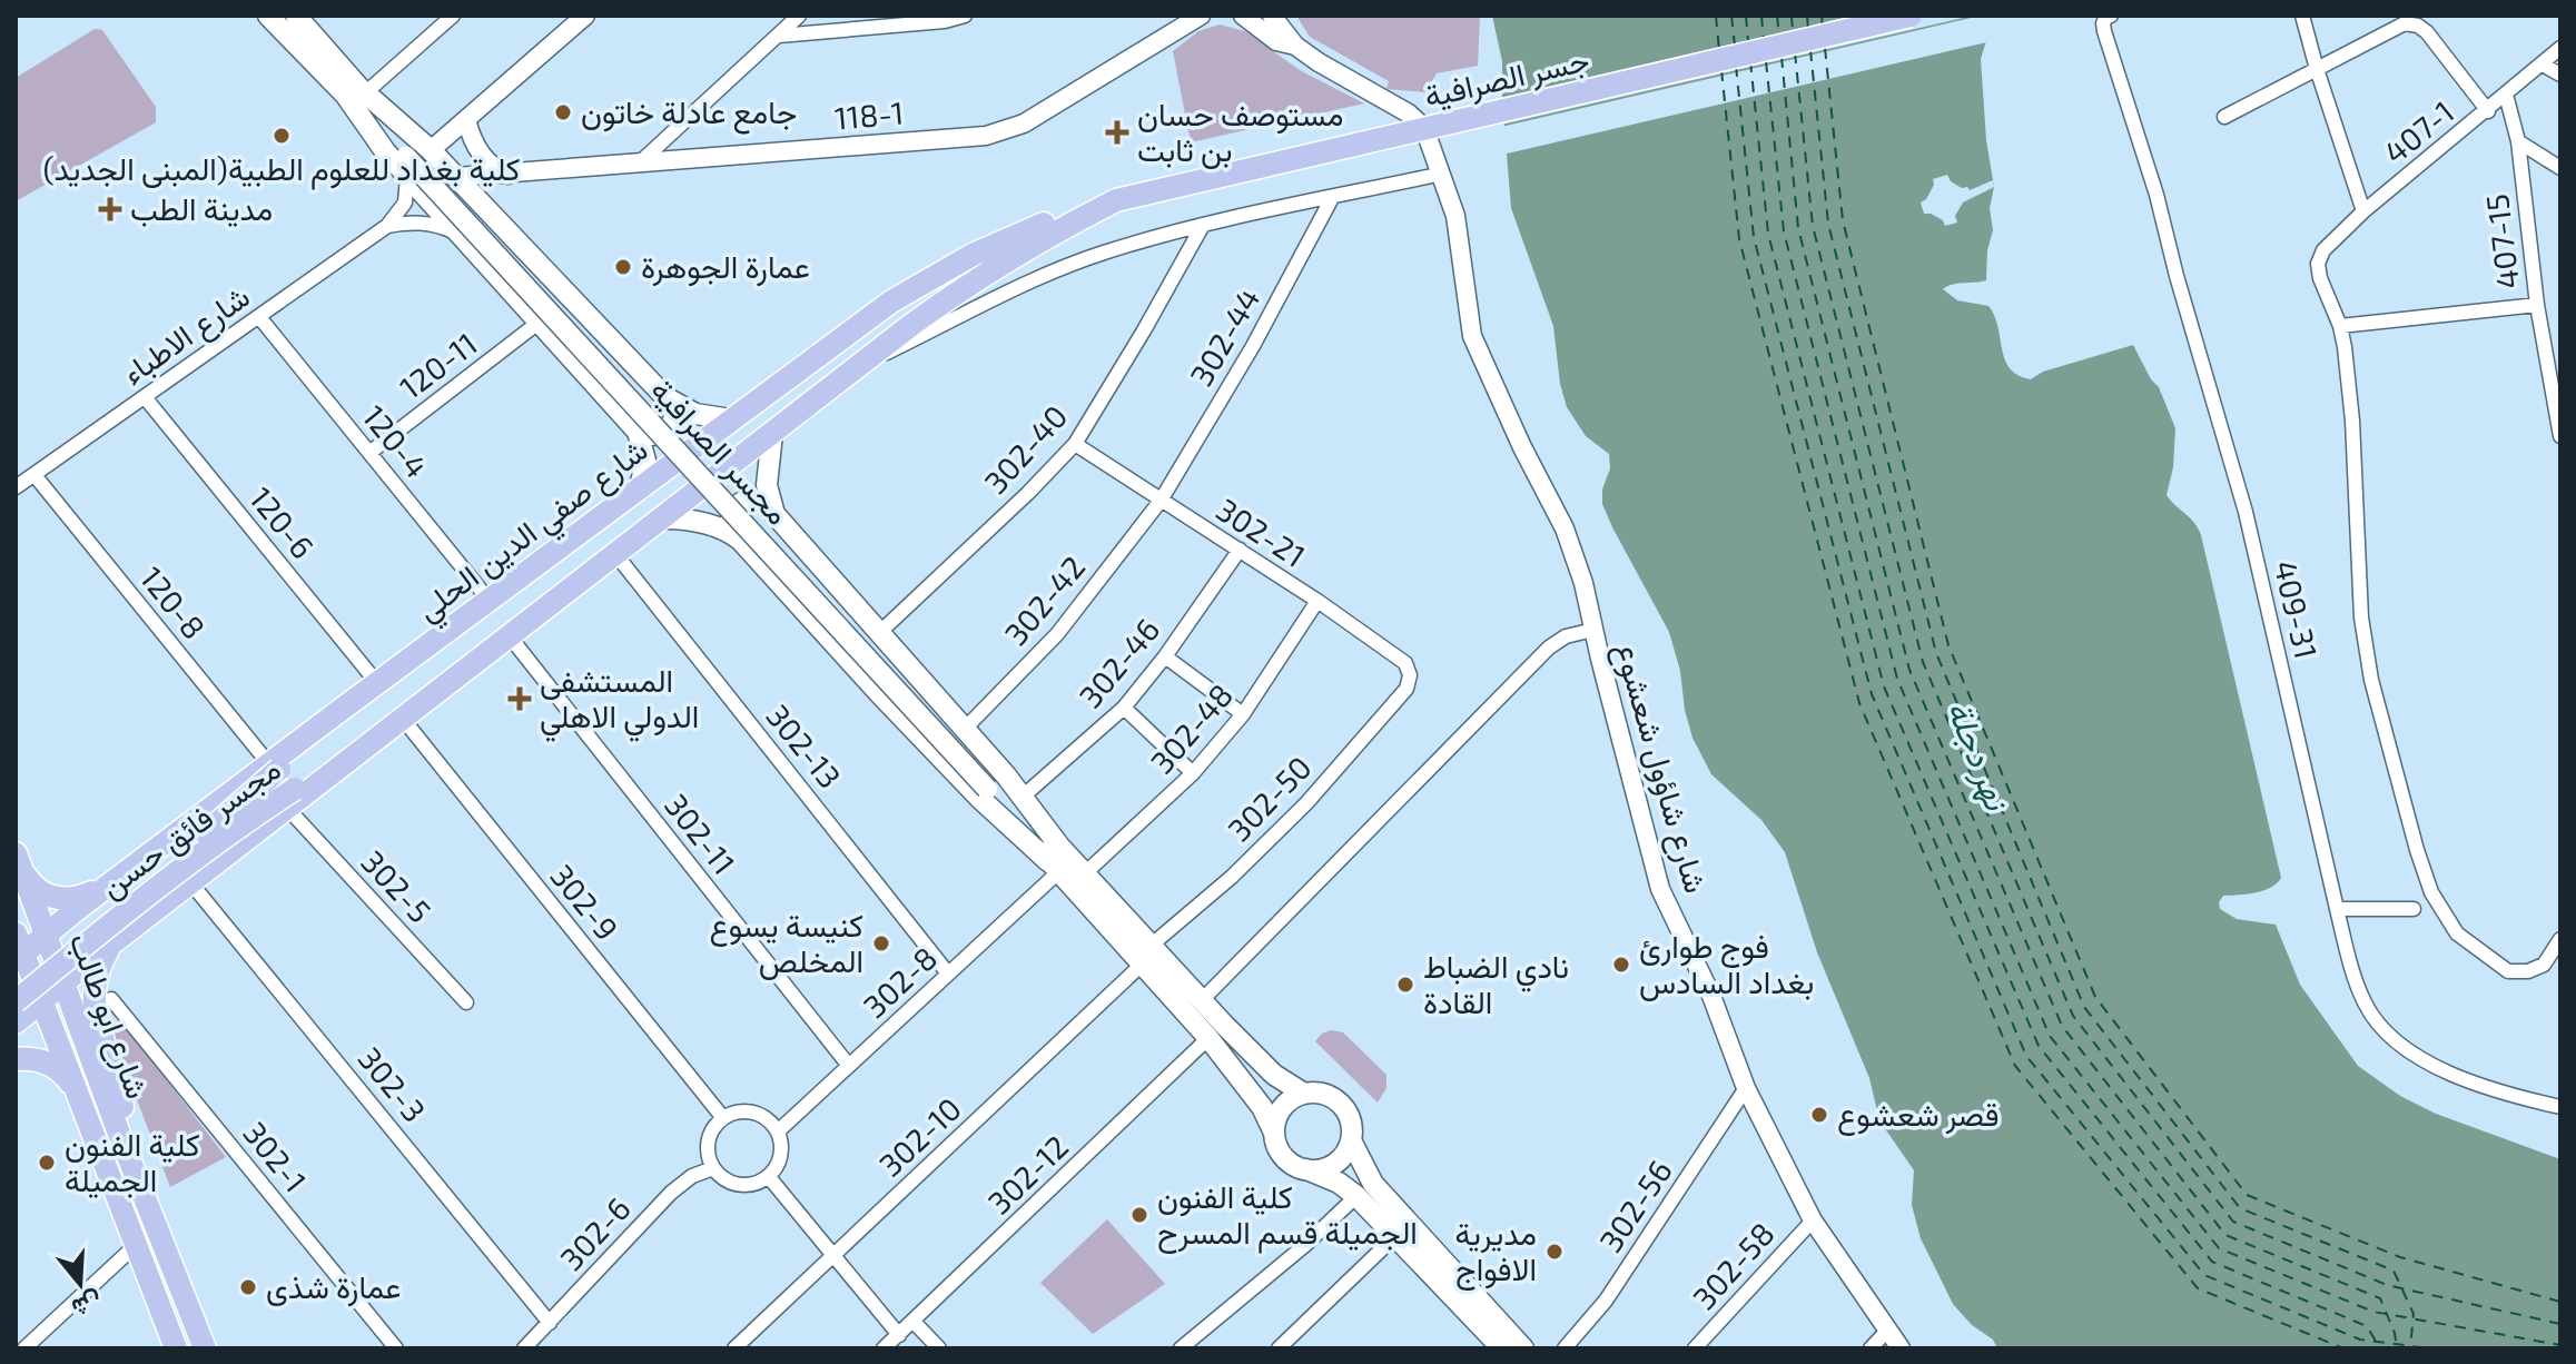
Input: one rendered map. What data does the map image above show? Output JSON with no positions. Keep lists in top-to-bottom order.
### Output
{
  "streets": {
    "main road": [
      "جسر الصرافية",
      "مجسر الصرافية",
      "شارع صفي الدين الحلي",
      "مجسر فائق حسن",
      "شارع ابو طالب"
    ],
    "street": [
      "118-1",
      "407-1",
      "407-15",
      "شارع الاطباء",
      "302-44",
      "120-11",
      "120-4",
      "302-40",
      "120-6",
      "302-21",
      "302-42",
      "120-8",
      "409-31",
      "302-46",
      "302-48",
      "302-13",
      "شارع شاؤول شعشوع",
      "302-50",
      "302-11",
      "302-5",
      "302-9",
      "302-8",
      "302-3",
      "302-10",
      "302-1",
      "302-12",
      "302-56",
      "302-6",
      "302-58"
    ]
  },
  "crossings": [
    ["جسر الصرافية", "شارع صفي الدين الحلي"],
    ["407-1", "407-15"],
    ["شارع الاطباء", "120-4"],
    ["شارع الاطباء", "120-6"],
    ["شارع الاطباء", "120-8"],
    ["302-44", "302-21"],
    ["302-44", "302-42"],
    ["120-11", "120-4"],
    ["120-4", "شارع صفي الدين الحلي"],
    ["302-40", "302-21"],
    ["مجسر الصرافية", "302-8"],
    ["120-6", "شارع صفي الدين الحلي"],
    ["شارع صفي الدين الحلي", "مجسر فائق حسن"],
    ["302-21", "302-42"],
    ["302-21", "302-46"],
    ["302-21", "302-48"],
    ["302-21", "302-50"],
    ["120-8", "مجسر فائق حسن"],
    ["302-13", "302-8"],
    ["شارع شاؤول شعشوع", "302-56"],
    ["شارع شاؤول شعشوع", "302-58"],
    ["302-50", "302-10"],
    ["مجسر فائق حسن", "302-5"],
    ["مجسر فائق حسن", "302-9"],
    ["302-11", "302-8"],
    ["302-9", "302-8"],
    ["302-9", "302-6"],
    ["302-8", "302-6"],
    ["302-3", "302-6"]
  ],
  "water": ["نهر دجلة"],
  "places": {
    "other": [
      "جامع عادلة خاتون",
      "كلية بغداد للعلوم الطبية(المبنى الجديد)",
      "عمارة الجوهرة",
      "كنيسة يسوع المخلص",
      "فوج طوارئ بغداد السادس",
      "نادي الضباط القادة",
      "قصر شعشوع",
      "كلية الفنون الجميلة",
      "كلية الفنون الجميلة قسم المسرح",
      "مديرية الافواج",
      "عمارة شذى"
    ],
    "health": ["مستوصف حسان بن ثابت", "مدينة الطب", "المستشفى الدولي الاهلي"]
  },
  "north": "bottom"
}
